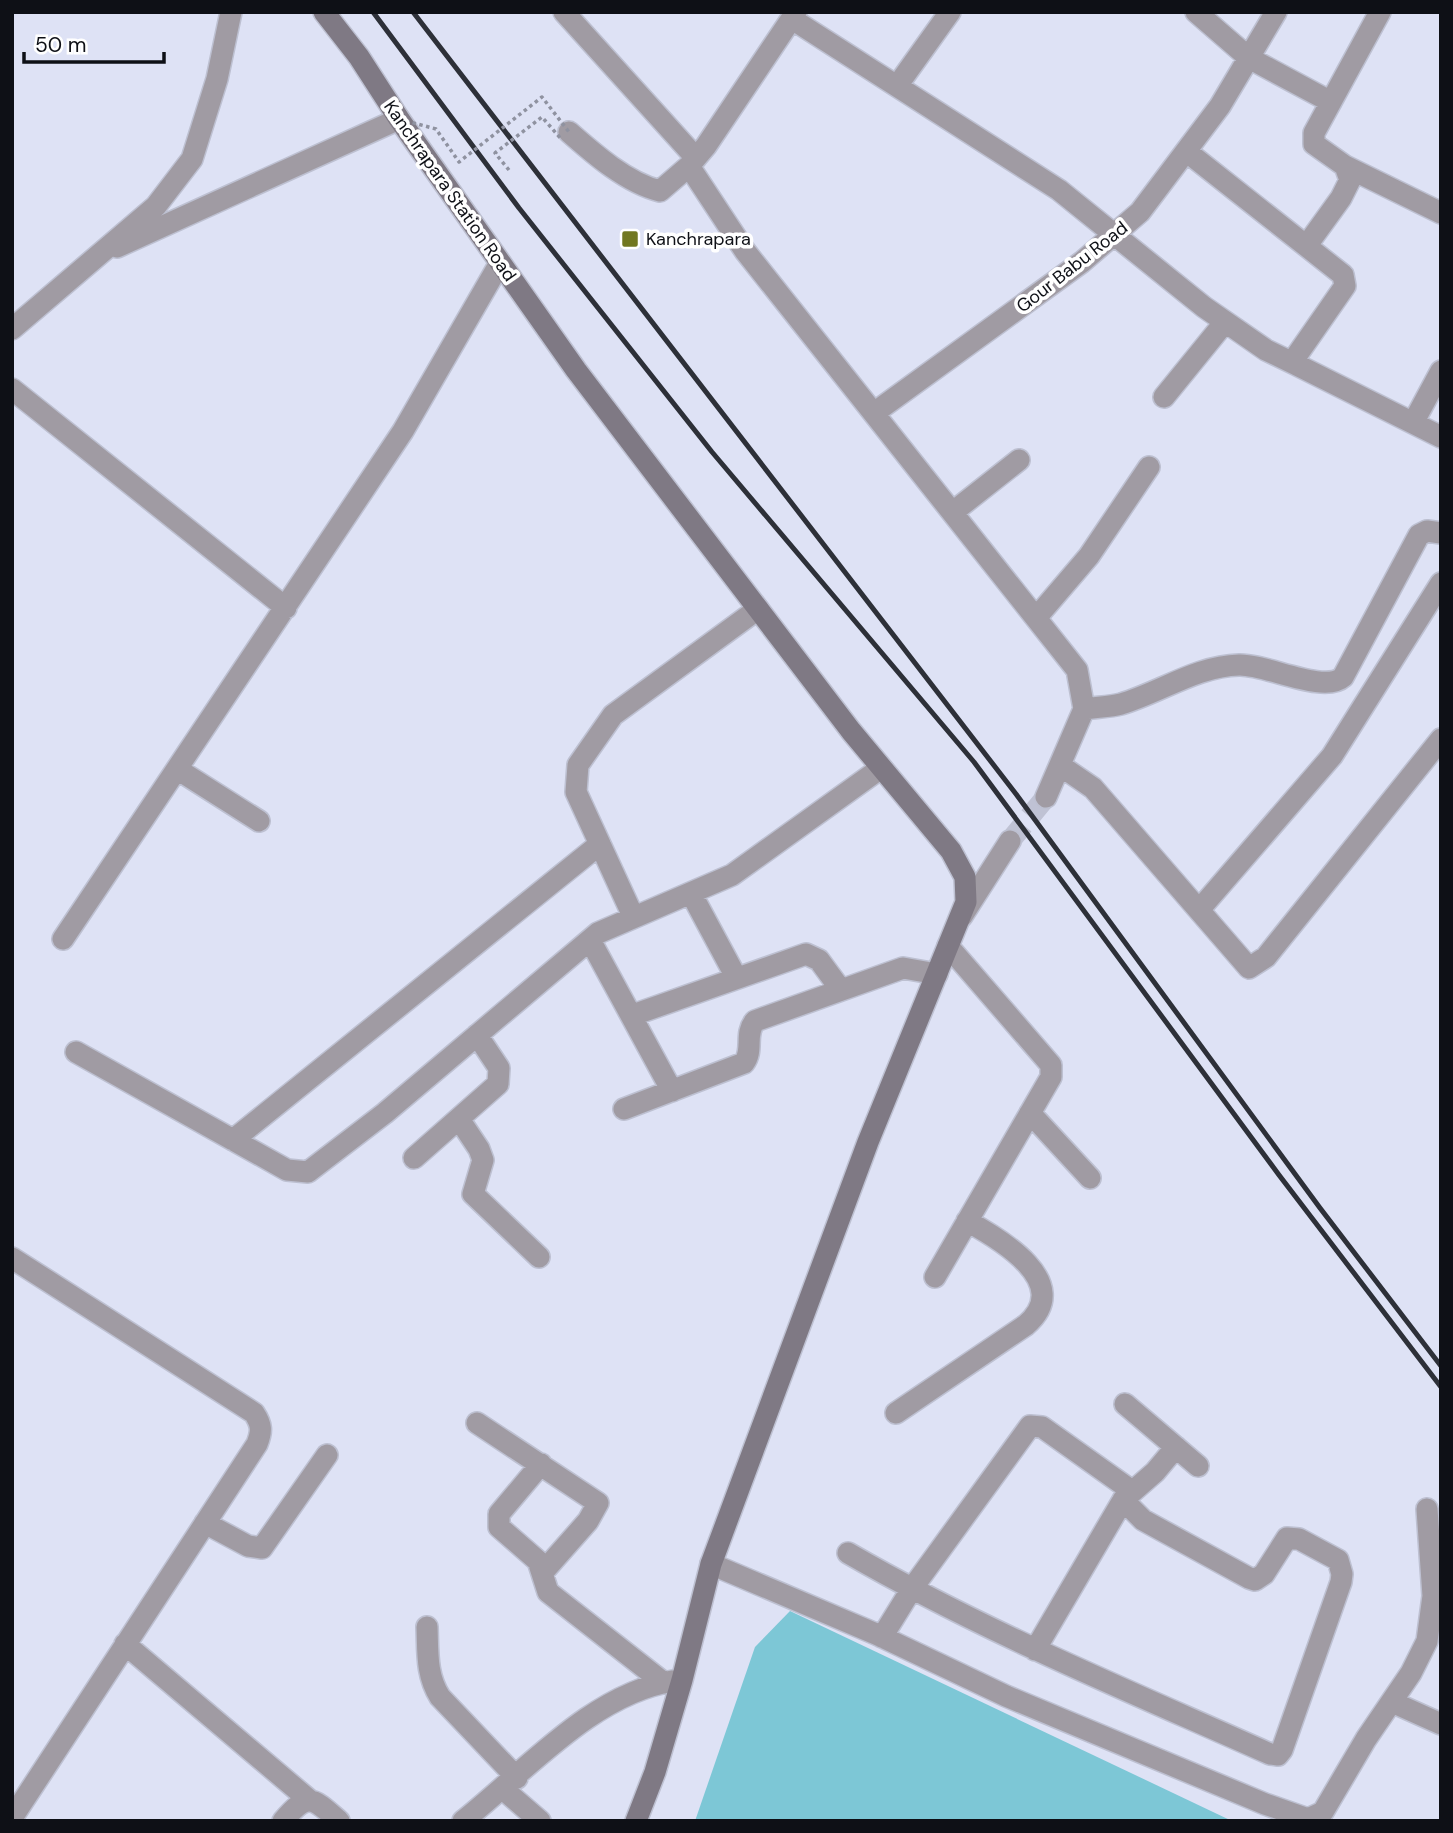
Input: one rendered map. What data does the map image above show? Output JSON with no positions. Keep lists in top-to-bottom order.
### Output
{
  "streets": {
    "street": ["Kanchrapara Station Road", "Gour Babu Road"]
  },
  "places": {
    "transit": ["Kanchrapara"]
  },
  "scale_bar": "50 m"
}
